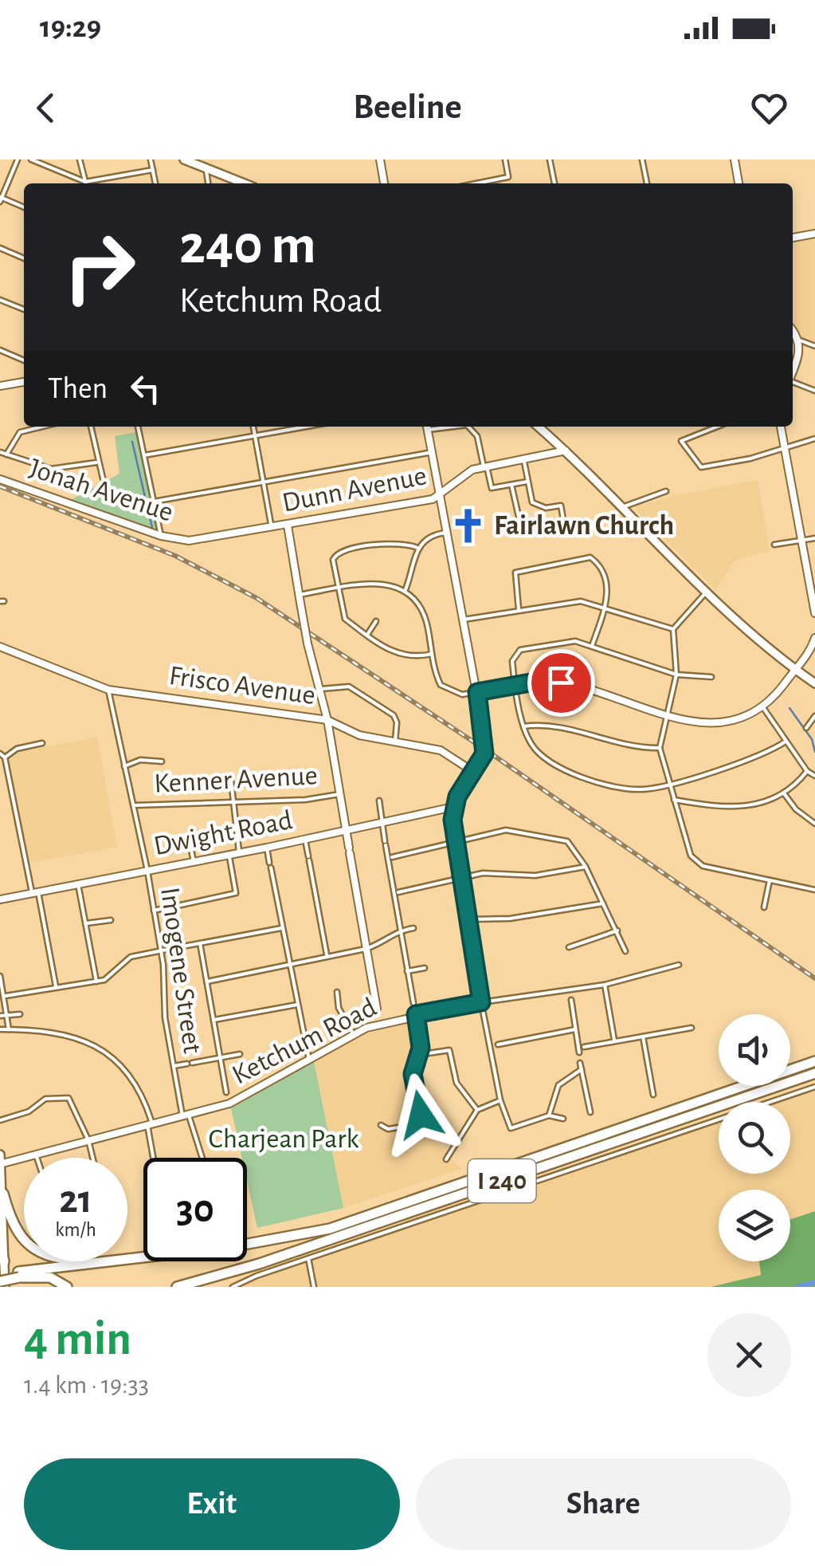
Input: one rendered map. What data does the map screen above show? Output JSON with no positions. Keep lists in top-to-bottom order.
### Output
{
  "streets": {
    "highway": ["I 240"],
    "street": [
      "Dunn Avenue",
      "Jonah Avenue",
      "Frisco Avenue",
      "Kenner Avenue",
      "Dwight Road",
      "Imogene Street",
      "Ketchum Road"
    ]
  },
  "crossings": [
    ["Dunn Avenue", "Jonah Avenue"],
    ["Frisco Avenue", "Imogene Street"],
    ["Kenner Avenue", "Imogene Street"],
    ["Dwight Road", "Imogene Street"],
    ["Imogene Street", "Ketchum Road"]
  ],
  "parks": ["Charjean Park"],
  "places": {
    "church": ["Fairlawn Church"]
  },
  "page": {
    "status": "19:29",
    "header": "Beeline",
    "turn": ["240 m", "Ketchum Road"],
    "then": "Then",
    "speed": "21 km/h",
    "limit": "30",
    "heading": ["4 min", "1.4 km · 19:33"],
    "buttons": ["Exit", "Share"]
  }
}
